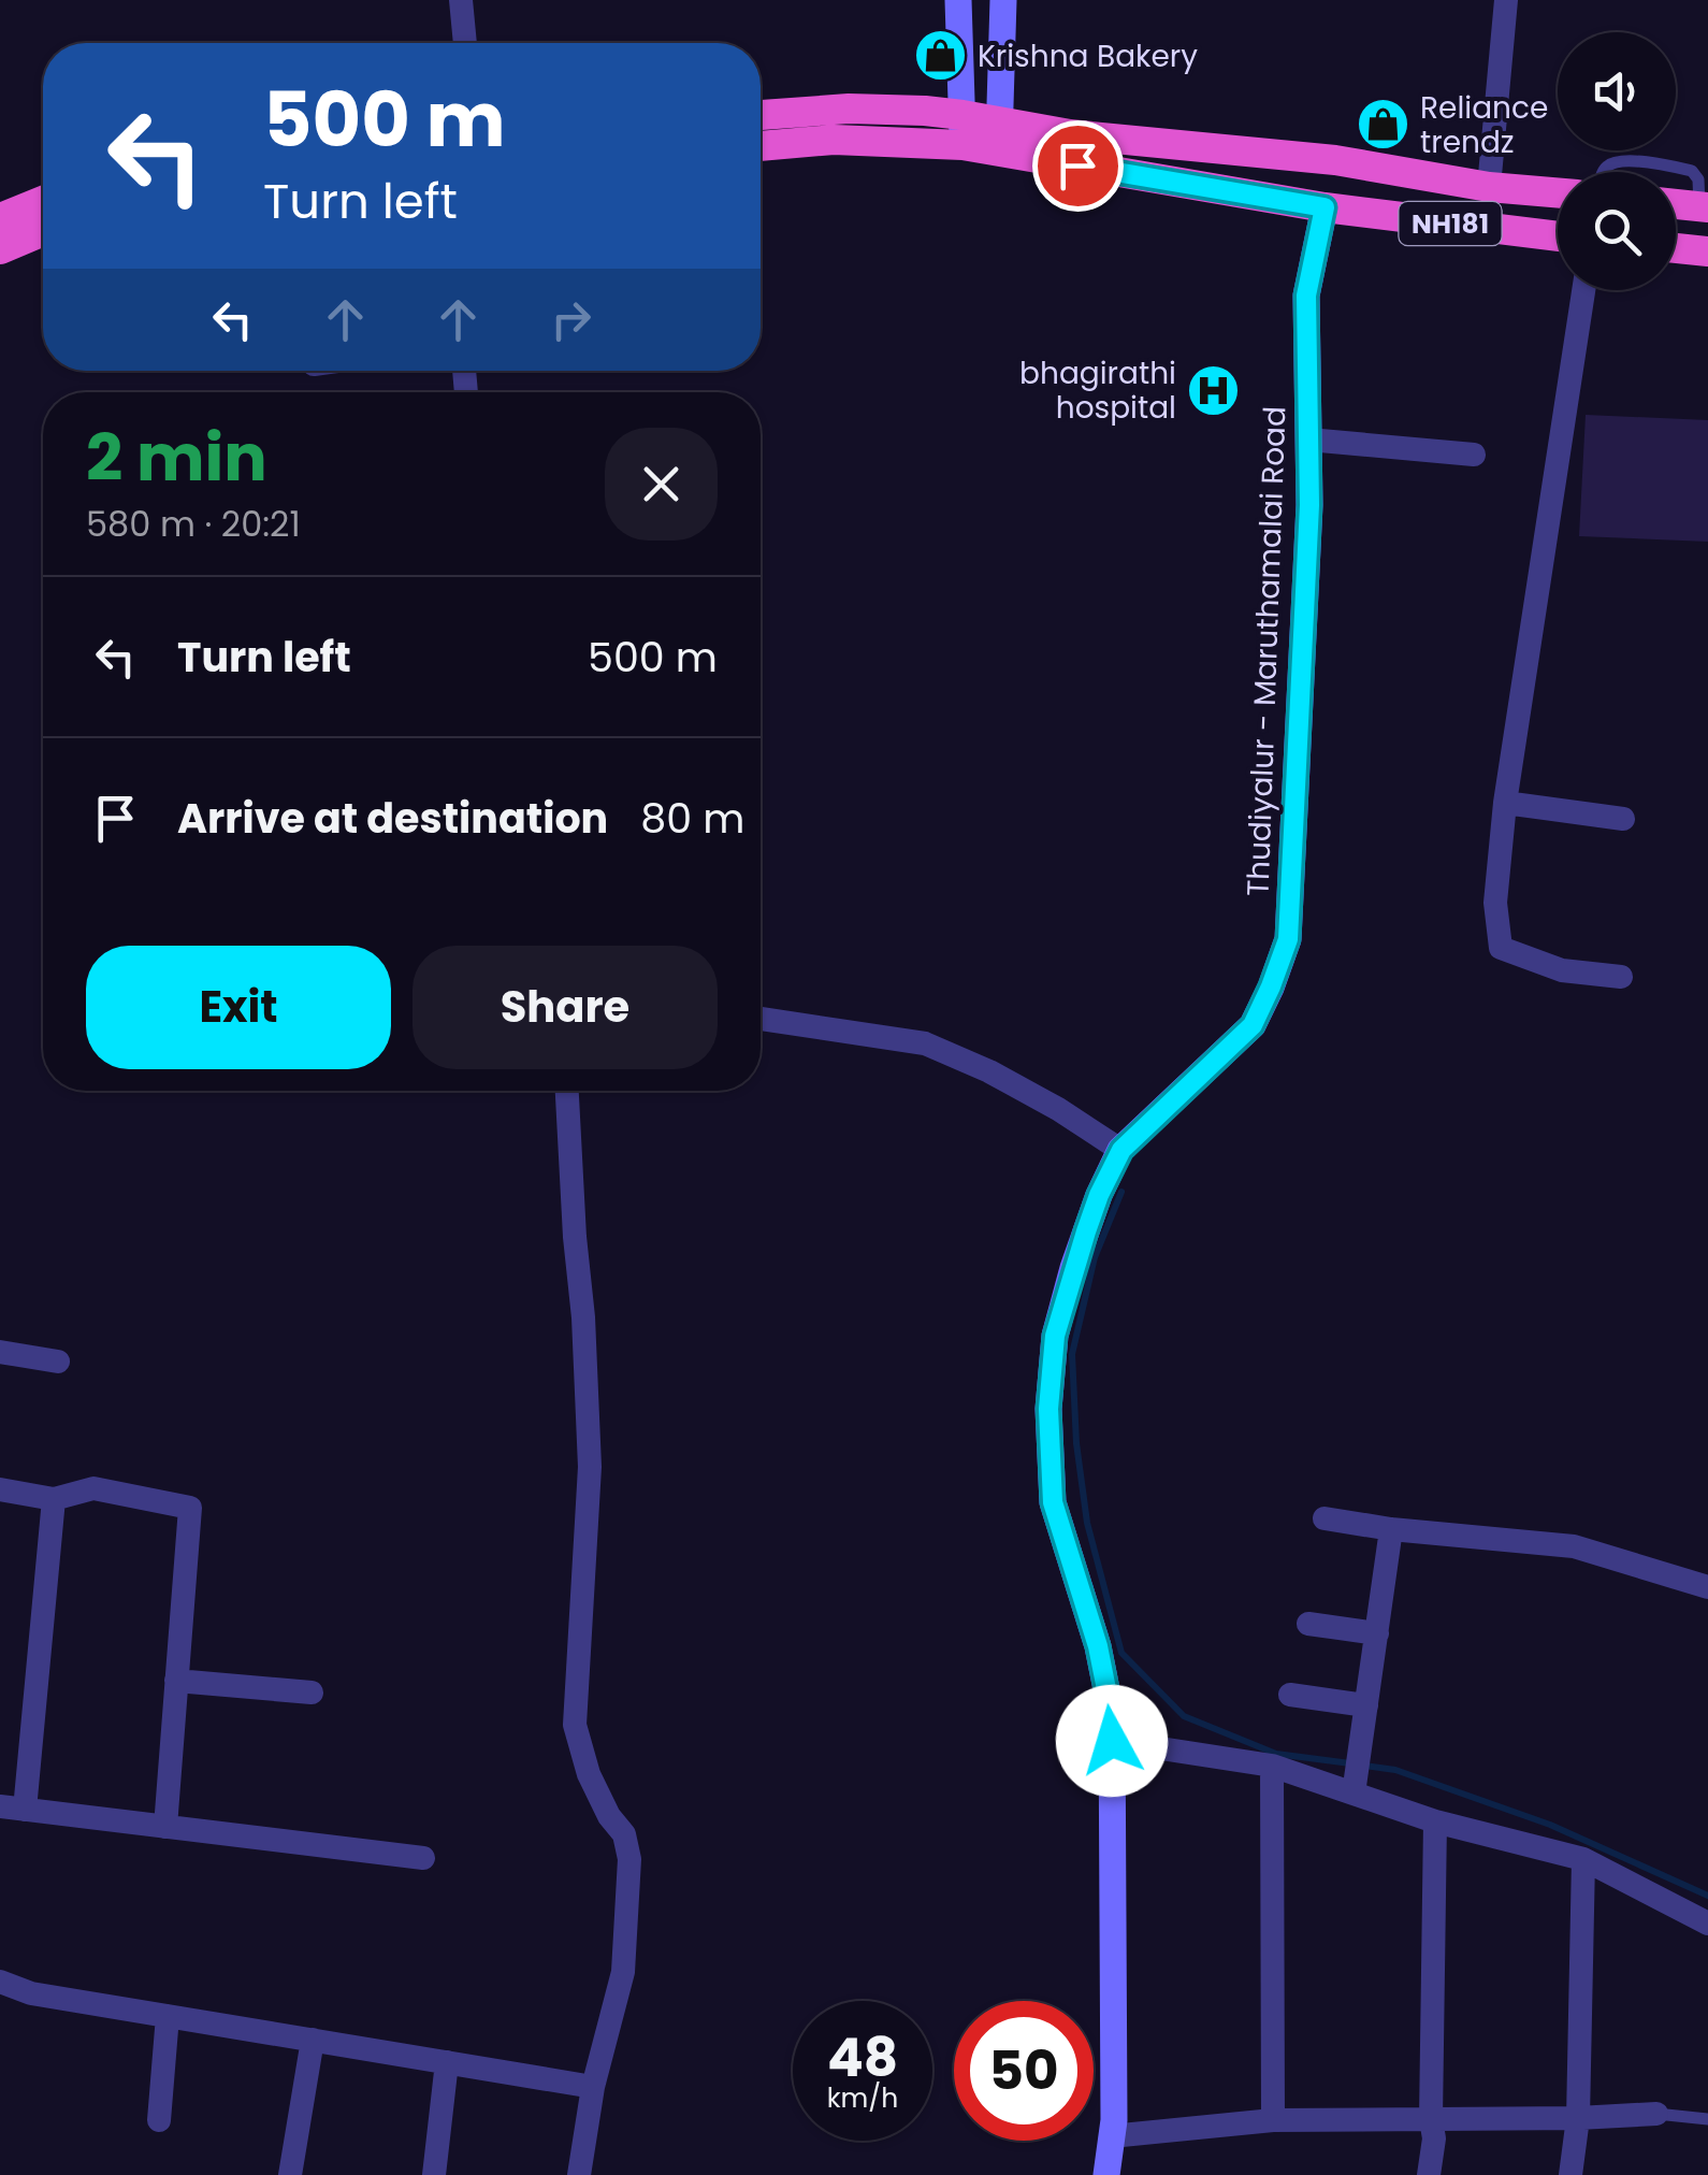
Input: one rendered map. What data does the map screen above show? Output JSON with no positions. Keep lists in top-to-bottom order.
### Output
{
  "streets": {
    "highway": ["NH181"],
    "main road": ["Thudiyalur - Maruthamalai Road"]
  },
  "crossings": [
    ["NH181", "Thudiyalur - Maruthamalai Road"]
  ],
  "places": {
    "shop": ["Krishna Bakery", "Reliance trendz"],
    "hospital": ["bhagirathi hospital"]
  },
  "page": {
    "turn": ["500 m", "Turn left"],
    "heading": ["2 min", "580 m · 20:21"],
    "list": [
      {
        "name": "Turn left",
        "value": "500 m"
      },
      {
        "name": "Arrive at destination",
        "value": "80 m"
      }
    ],
    "buttons": ["Exit", "Share"],
    "speed": "48 km/h",
    "limit": "50"
  }
}
